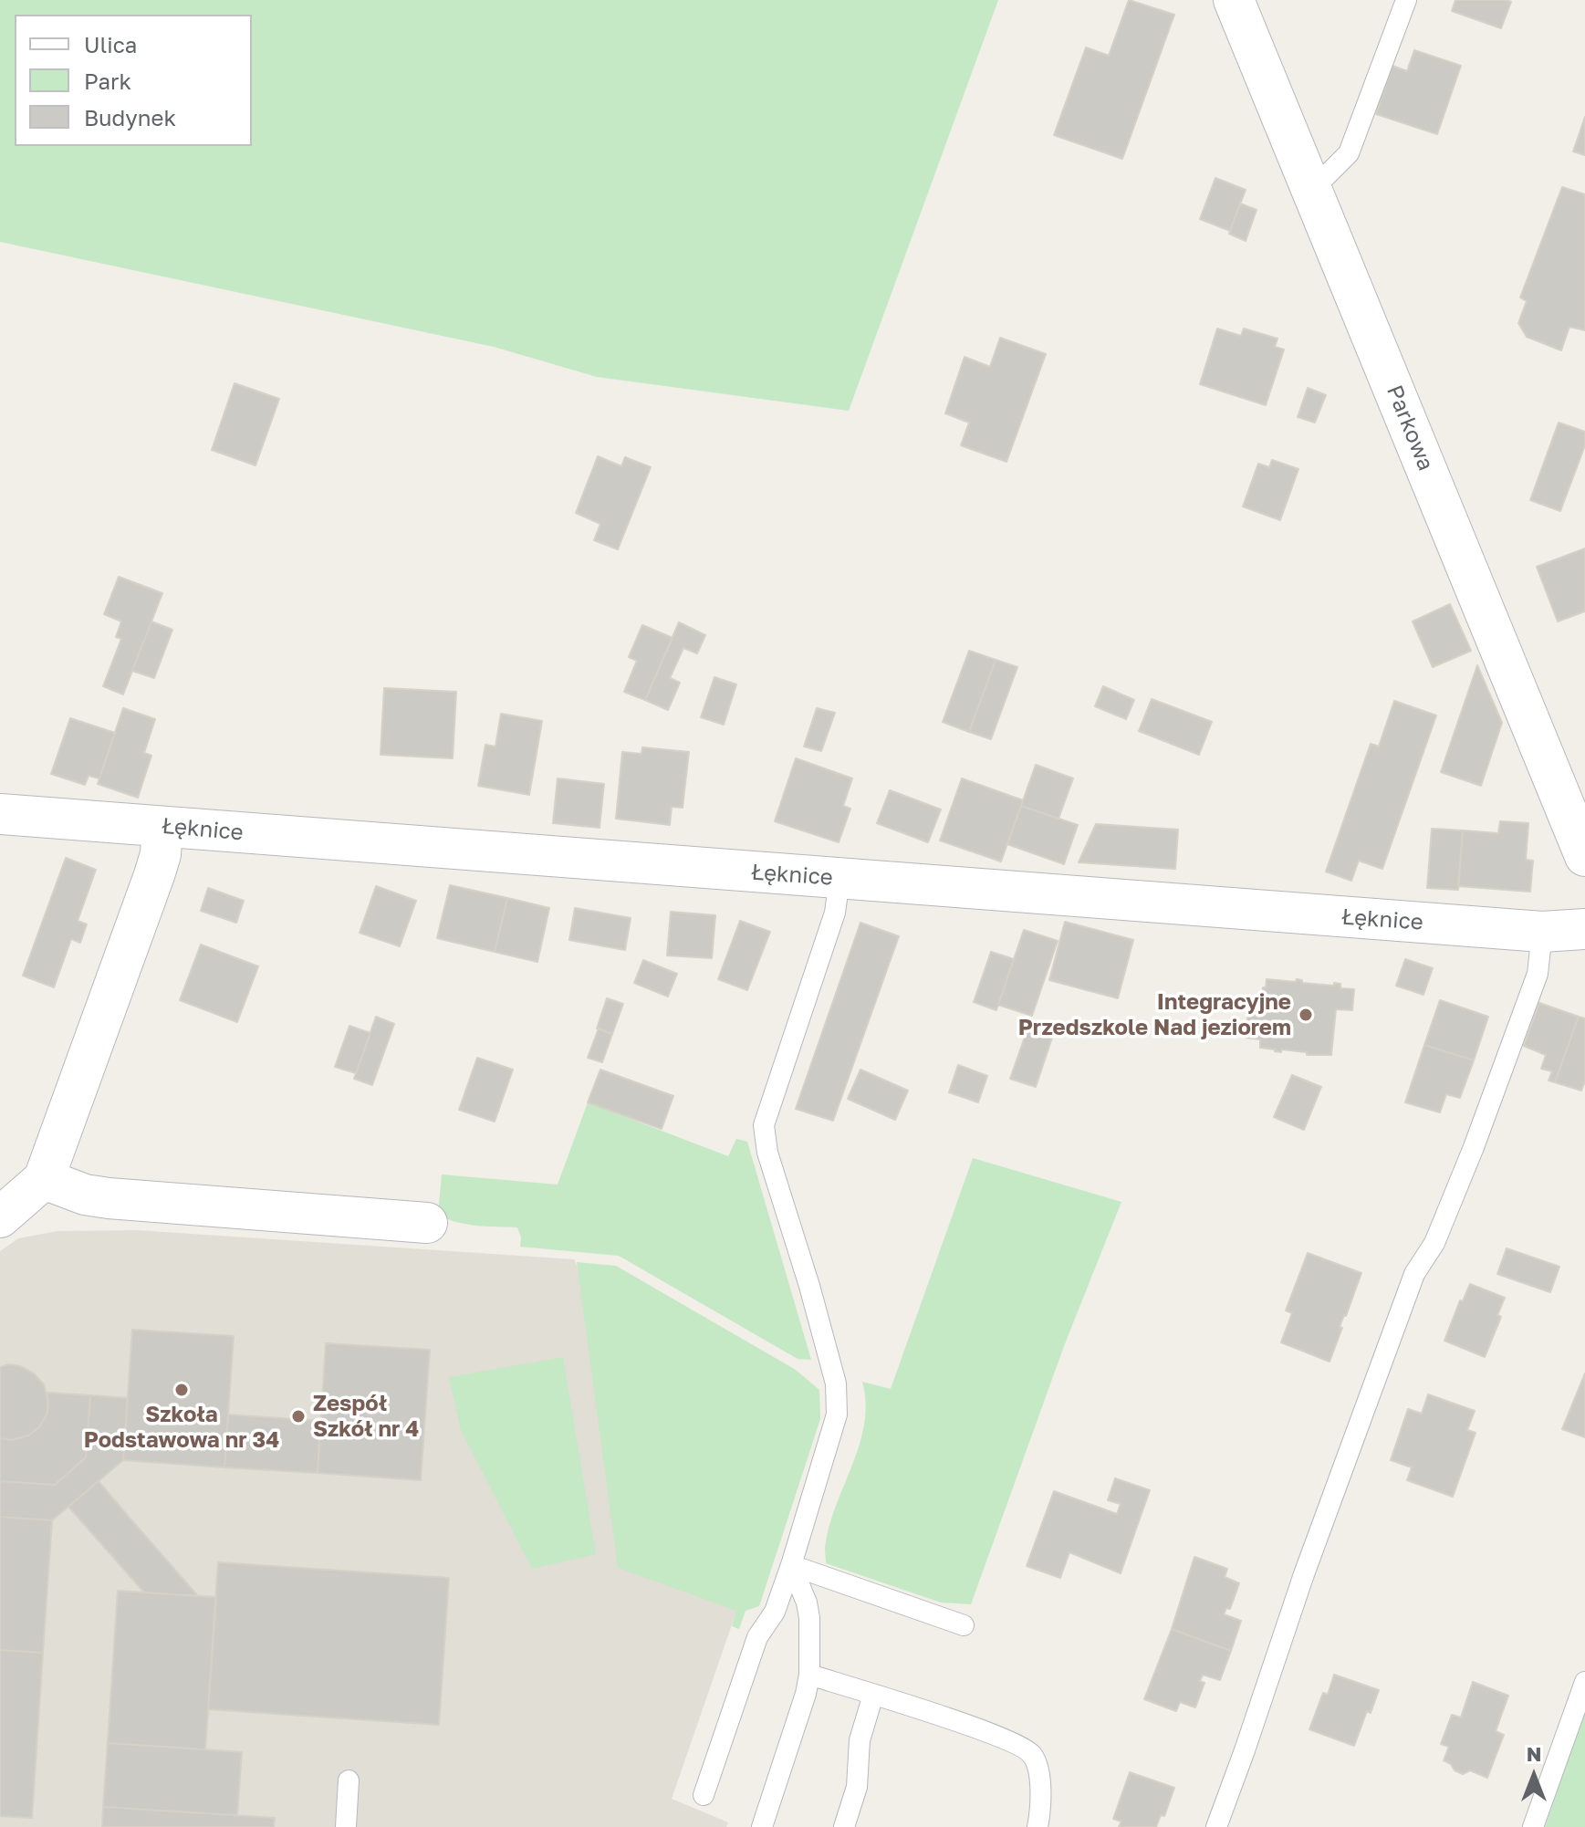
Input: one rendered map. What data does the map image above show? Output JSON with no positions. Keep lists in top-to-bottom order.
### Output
{
  "streets": {
    "street": ["Parkowa", "Łęknice"]
  },
  "places": ["Integracyjne Przedszkole Nad jeziorem", "Szkoła Podstawowa nr 34", "Zespół Szkół nr 4"],
  "legend": ["Ulica", "Park", "Budynek"],
  "north": "top"
}
